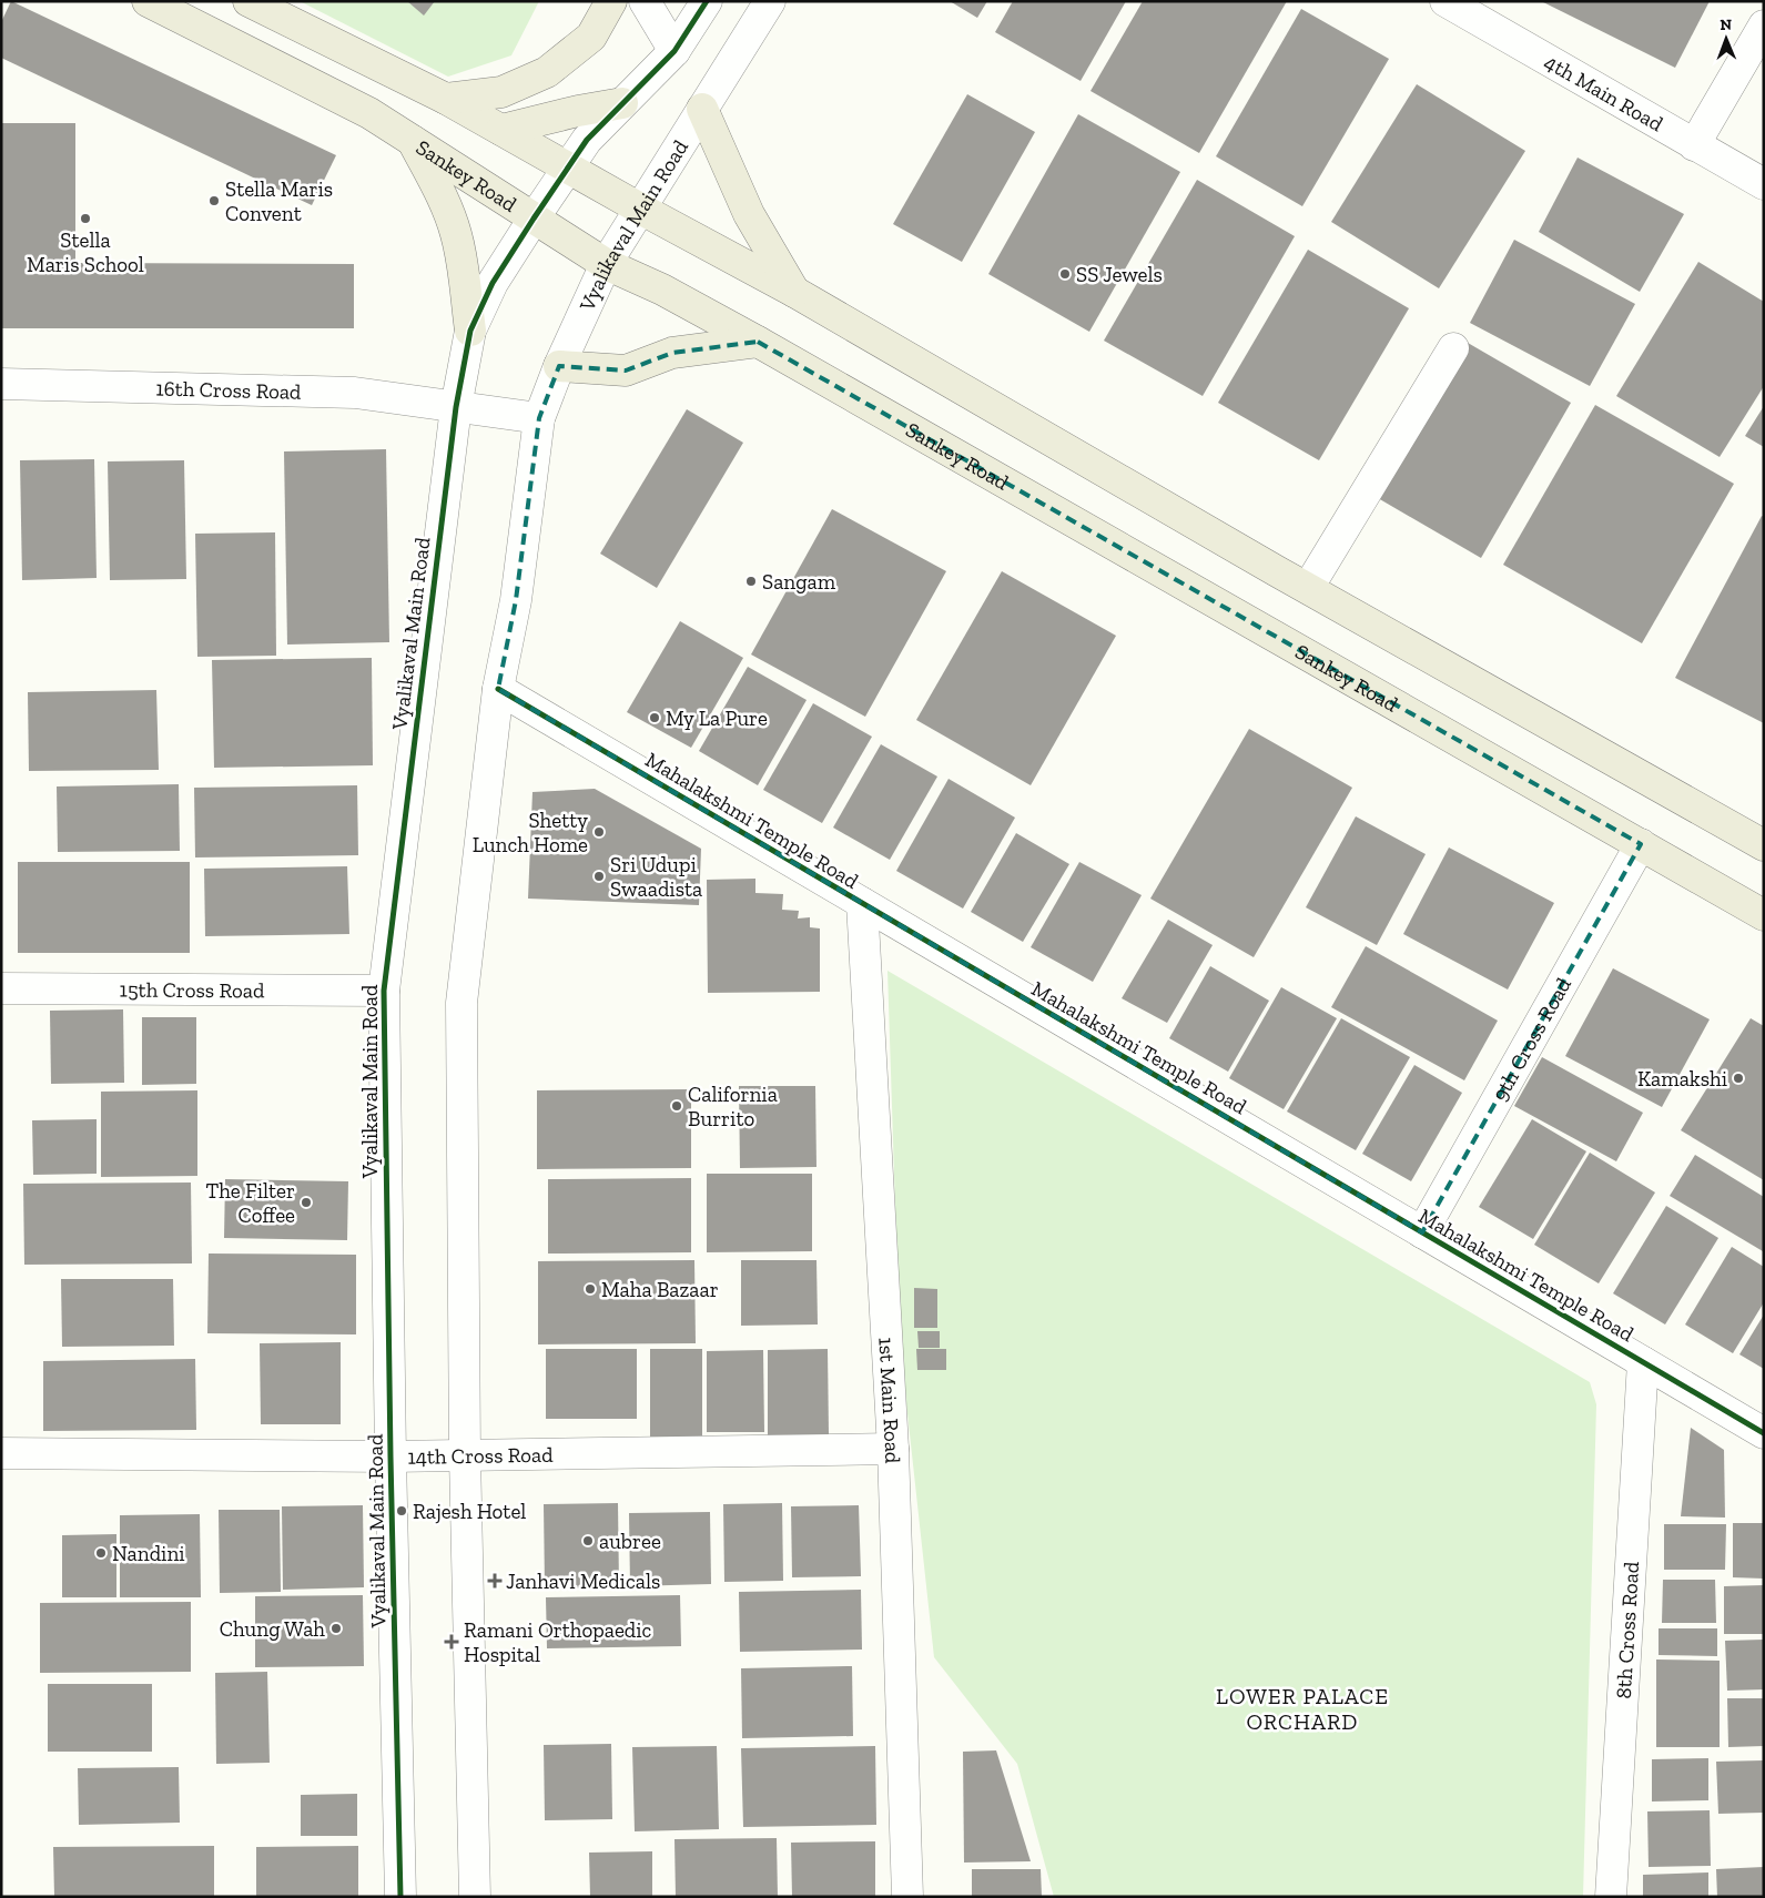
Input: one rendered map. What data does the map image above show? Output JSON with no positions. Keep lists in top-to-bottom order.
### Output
{
  "streets": {
    "main road": ["Sankey Road"],
    "street": [
      "4th Main Road",
      "Vyalikaval Main Road",
      "16th Cross Road",
      "Mahalakshmi Temple Road",
      "15th Cross Road",
      "9th Cross Road",
      "1st Main Road",
      "14th Cross Road",
      "8th Cross Road"
    ]
  },
  "crossings": [
    ["Sankey Road", "Vyalikaval Main Road"],
    ["Sankey Road", "9th Cross Road"],
    ["Vyalikaval Main Road", "16th Cross Road"],
    ["Vyalikaval Main Road", "Mahalakshmi Temple Road"],
    ["Vyalikaval Main Road", "15th Cross Road"],
    ["Vyalikaval Main Road", "14th Cross Road"],
    ["Mahalakshmi Temple Road", "9th Cross Road"],
    ["Mahalakshmi Temple Road", "1st Main Road"],
    ["Mahalakshmi Temple Road", "8th Cross Road"],
    ["1st Main Road", "14th Cross Road"]
  ],
  "districts": ["LOWER PALACE ORCHARD"],
  "places": {
    "other": [
      "Stella Maris Convent",
      "Stella Maris School",
      "SS Jewels",
      "Sangam",
      "My La Pure",
      "Shetty Lunch Home",
      "Sri Udupi Swaadista",
      "Kamakshi",
      "California Burrito",
      "The Filter Coffee",
      "Maha Bazaar",
      "Rajesh Hotel",
      "aubree",
      "Nandini",
      "Chung Wah"
    ],
    "health": ["Janhavi Medicals", "Ramani Orthopaedic Hospital"]
  },
  "north": "top"
}
